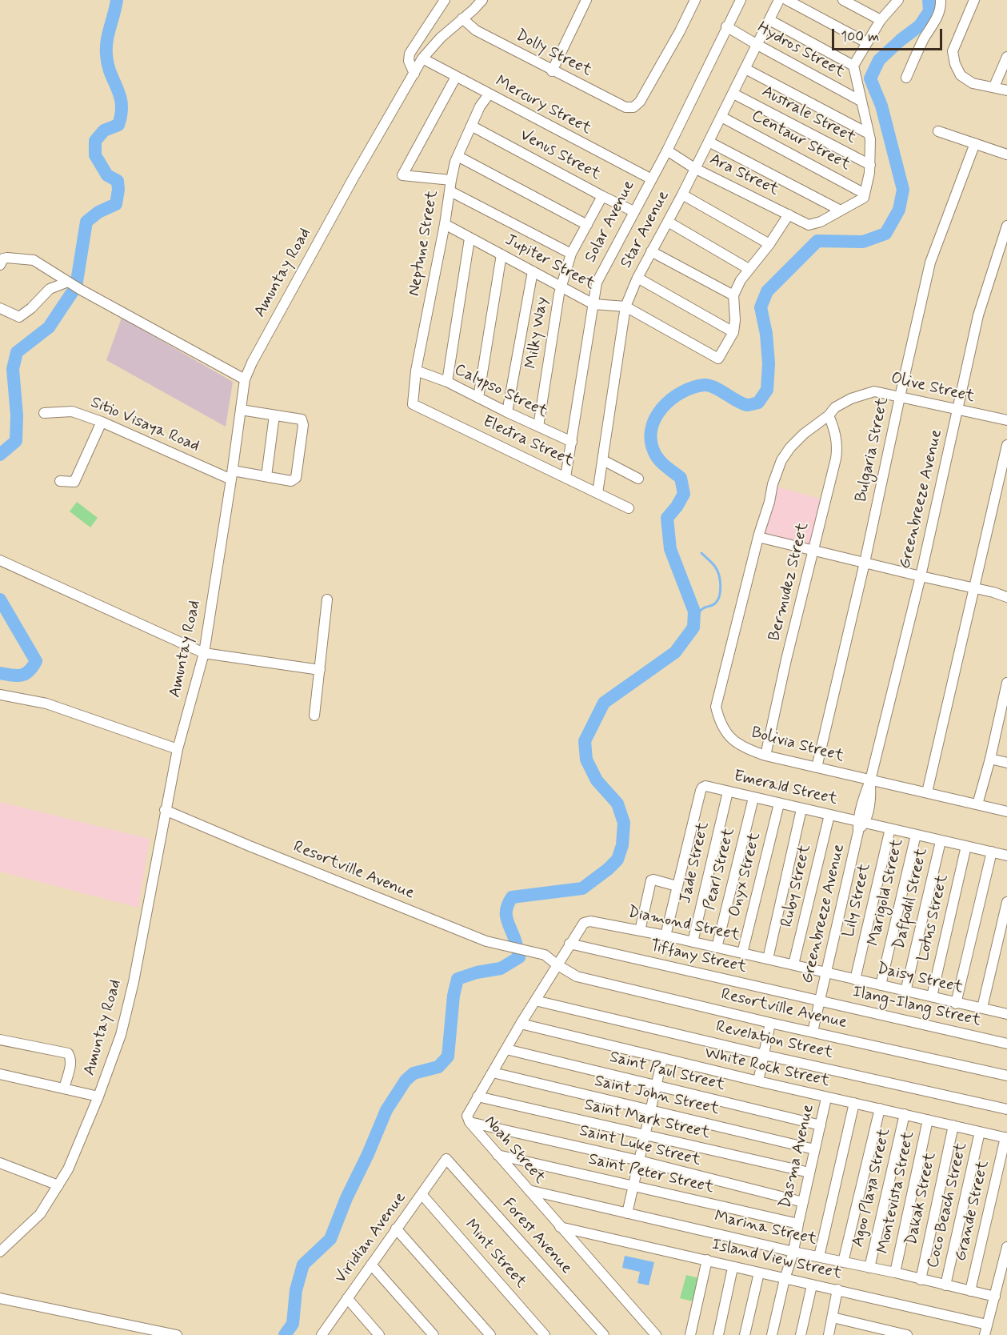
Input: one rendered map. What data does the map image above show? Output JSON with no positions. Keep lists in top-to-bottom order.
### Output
{
  "streets": {
    "street": [
      "Hydros Street",
      "Dolly Street",
      "Mercury Street",
      "Australe Street",
      "Centaur Street",
      "Venus Street",
      "Ara Street",
      "Solar Avenue",
      "Star Avenue",
      "Neptune Street",
      "Jupiter Street",
      "Amuntay Road",
      "Milky Way",
      "Olive Street",
      "Calypso Street",
      "Sitio Visaya Road",
      "Electra Street",
      "Bulgaria Street",
      "Greenbreeze Avenue",
      "Bermudez Street",
      "Bolivia Street",
      "Emerald Street",
      "Jade Street",
      "Pearl Street",
      "Resortville Avenue",
      "Onyx Street",
      "Ruby Street",
      "Marigold Street",
      "Daffodil Street",
      "Lily Street",
      "Lotus Street",
      "Diamond Street",
      "Tiffany Street",
      "Daisy Street",
      "Ilang-Ilang Street",
      "Revelation Street",
      "White Rock Street",
      "Saint Paul Street",
      "Saint John Street",
      "Saint Mark Street",
      "Saint Luke Street",
      "Noah Street",
      "Dasma Avenue",
      "Saint Peter Street",
      "Agoo Playa Street",
      "Montevista Street",
      "Dakak Street",
      "Coco Beach Street",
      "Grande Street",
      "Marina Street",
      "Forest Avenue",
      "Viridian Avenue",
      "Mint Street",
      "Island View Street"
    ]
  },
  "crossings": [
    ["Hydros Street", "Solar Avenue"],
    ["Hydros Street", "Star Avenue"],
    ["Mercury Street", "Solar Avenue"],
    ["Mercury Street", "Neptune Street"],
    ["Mercury Street", "Amuntay Road"],
    ["Australe Street", "Star Avenue"],
    ["Centaur Street", "Star Avenue"],
    ["Venus Street", "Solar Avenue"],
    ["Venus Street", "Neptune Street"],
    ["Venus Street", "Milky Way"],
    ["Ara Street", "Solar Avenue"],
    ["Ara Street", "Star Avenue"],
    ["Solar Avenue", "Jupiter Street"],
    ["Solar Avenue", "Calypso Street"],
    ["Solar Avenue", "Electra Street"],
    ["Star Avenue", "Jupiter Street"],
    ["Star Avenue", "Electra Street"],
    ["Neptune Street", "Jupiter Street"],
    ["Neptune Street", "Calypso Street"],
    ["Neptune Street", "Electra Street"],
    ["Jupiter Street", "Milky Way"],
    ["Amuntay Road", "Sitio Visaya Road"],
    ["Amuntay Road", "Resortville Avenue"],
    ["Milky Way", "Calypso Street"],
    ["Olive Street", "Bulgaria Street"],
    ["Olive Street", "Greenbreeze Avenue"],
    ["Olive Street", "Bermudez Street"],
    ["Olive Street", "Bolivia Street"],
    ["Bulgaria Street", "Bolivia Street"],
    ["Greenbreeze Avenue", "Bolivia Street"],
    ["Greenbreeze Avenue", "Emerald Street"],
    ["Greenbreeze Avenue", "Resortville Avenue"],
    ["Greenbreeze Avenue", "Diamond Street"],
    ["Greenbreeze Avenue", "Tiffany Street"],
    ["Greenbreeze Avenue", "Daisy Street"],
    ["Greenbreeze Avenue", "Ilang-Ilang Street"],
    ["Bermudez Street", "Bolivia Street"],
    ["Emerald Street", "Jade Street"],
    ["Emerald Street", "Pearl Street"],
    ["Emerald Street", "Onyx Street"],
    ["Emerald Street", "Ruby Street"],
    ["Emerald Street", "Marigold Street"],
    ["Emerald Street", "Daffodil Street"],
    ["Emerald Street", "Lily Street"],
    ["Emerald Street", "Lotus Street"],
    ["Jade Street", "Diamond Street"],
    ["Pearl Street", "Diamond Street"],
    ["Resortville Avenue", "Diamond Street"],
    ["Resortville Avenue", "Noah Street"],
    ["Onyx Street", "Diamond Street"],
    ["Ruby Street", "Diamond Street"],
    ["Marigold Street", "Daisy Street"],
    ["Daffodil Street", "Daisy Street"],
    ["Lily Street", "Daisy Street"],
    ["Lotus Street", "Daisy Street"],
    ["Diamond Street", "Tiffany Street"],
    ["Diamond Street", "Daisy Street"],
    ["Diamond Street", "Noah Street"],
    ["Tiffany Street", "Ilang-Ilang Street"],
    ["Revelation Street", "Noah Street"],
    ["White Rock Street", "Noah Street"],
    ["White Rock Street", "Dasma Avenue"],
    ["White Rock Street", "Agoo Playa Street"],
    ["White Rock Street", "Montevista Street"],
    ["White Rock Street", "Dakak Street"],
    ["White Rock Street", "Coco Beach Street"],
    ["White Rock Street", "Grande Street"],
    ["Saint Paul Street", "Noah Street"],
    ["Saint Paul Street", "Dasma Avenue"],
    ["Saint John Street", "Noah Street"],
    ["Saint John Street", "Dasma Avenue"],
    ["Saint Mark Street", "Noah Street"],
    ["Saint Mark Street", "Dasma Avenue"],
    ["Saint Luke Street", "Noah Street"],
    ["Saint Luke Street", "Dasma Avenue"],
    ["Noah Street", "Saint Peter Street"],
    ["Noah Street", "Marina Street"],
    ["Noah Street", "Island View Street"],
    ["Dasma Avenue", "Saint Peter Street"],
    ["Dasma Avenue", "Marina Street"],
    ["Dasma Avenue", "Island View Street"],
    ["Agoo Playa Street", "Marina Street"],
    ["Montevista Street", "Marina Street"],
    ["Dakak Street", "Marina Street"],
    ["Coco Beach Street", "Marina Street"],
    ["Grande Street", "Marina Street"],
    ["Forest Avenue", "Viridian Avenue"],
    ["Viridian Avenue", "Mint Street"]
  ],
  "scale_bar": "100 m"
}
